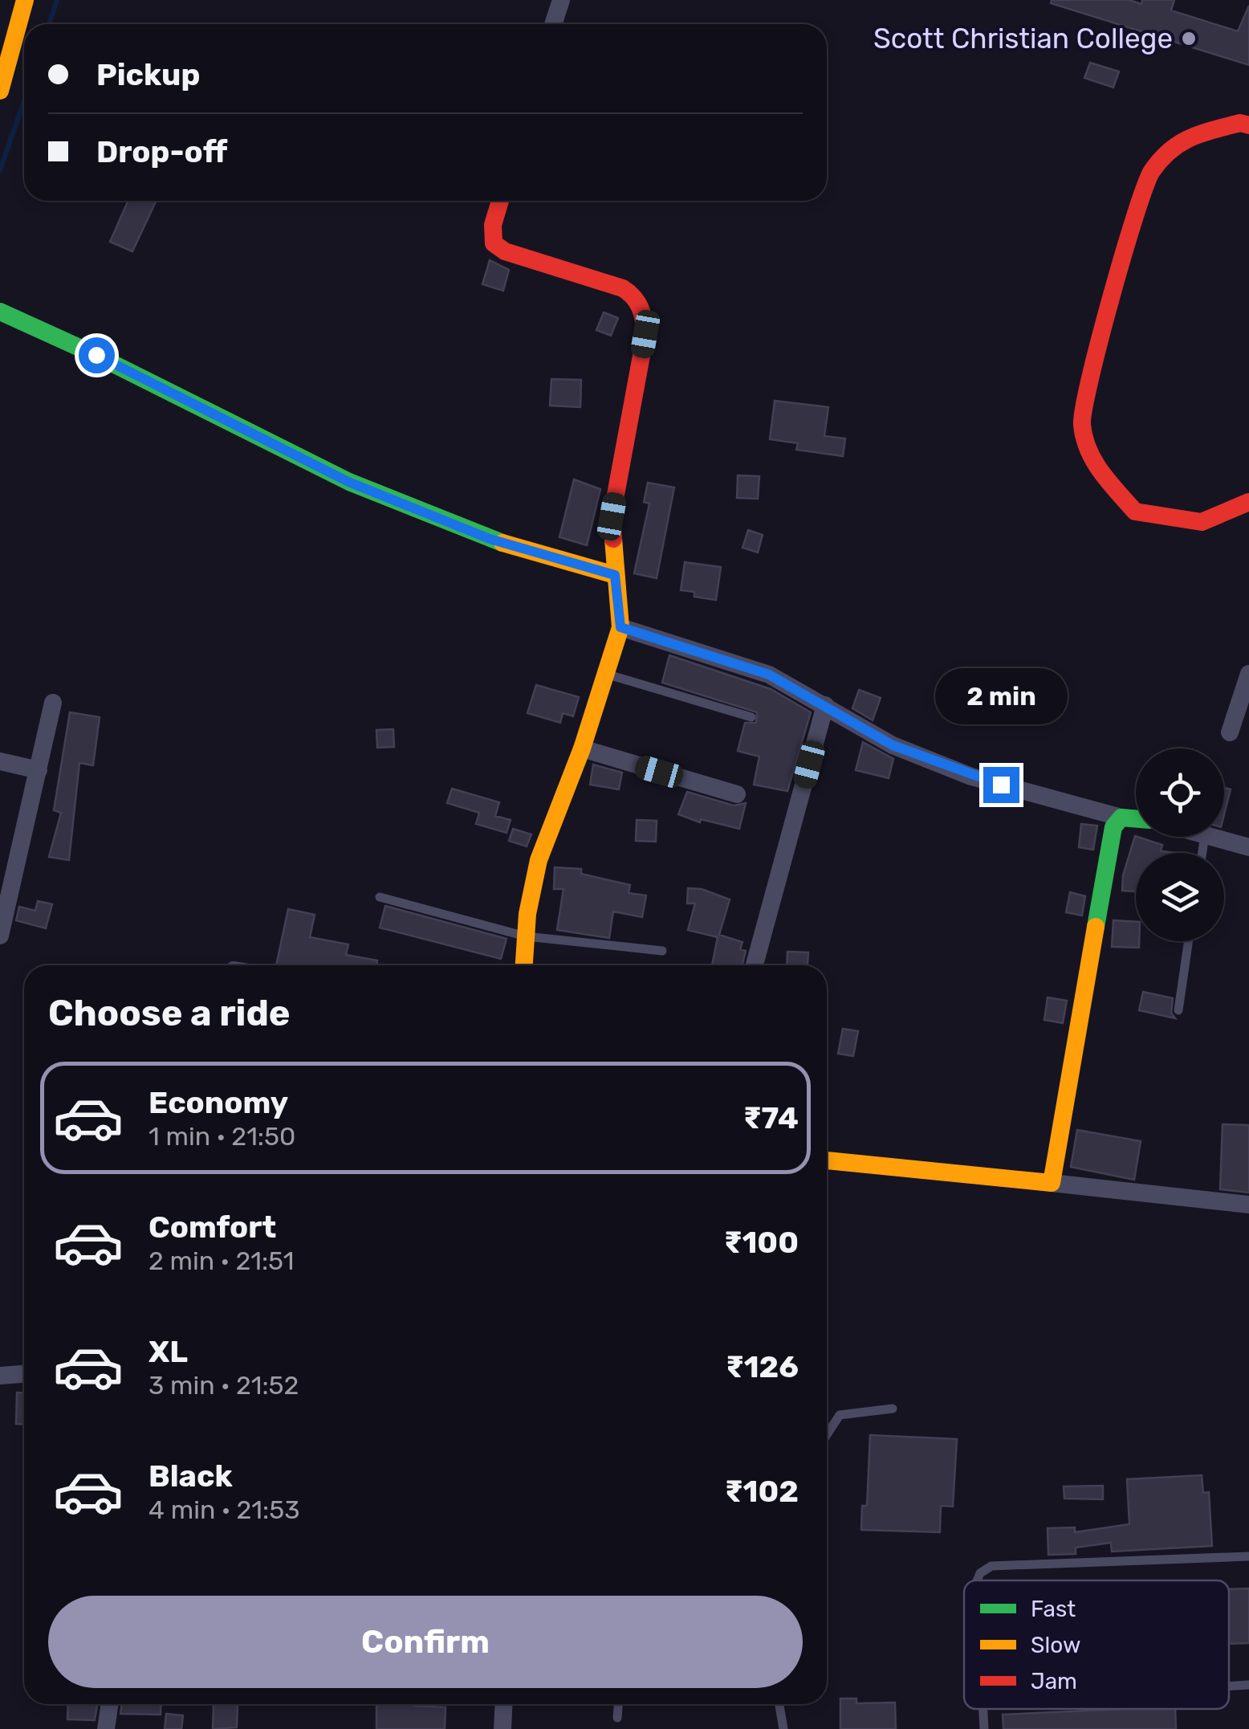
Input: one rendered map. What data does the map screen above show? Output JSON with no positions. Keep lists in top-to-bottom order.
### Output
{
  "places": ["Scott Christian College"],
  "legend": ["Fast", "Slow", "Jam"],
  "page": {
    "banner": ["Pickup", "Drop-off"],
    "bubble": "2 min",
    "heading": "Choose a ride",
    "list": [
      {
        "name": "Economy",
        "note": "1 min · 21:50",
        "value": "₹74"
      },
      {
        "name": "Comfort",
        "note": "2 min · 21:51",
        "value": "₹100"
      },
      {
        "name": "XL",
        "note": "3 min · 21:52",
        "value": "₹126"
      },
      {
        "name": "Black",
        "note": "4 min · 21:53",
        "value": "₹102"
      }
    ],
    "buttons": "Confirm"
  }
}
